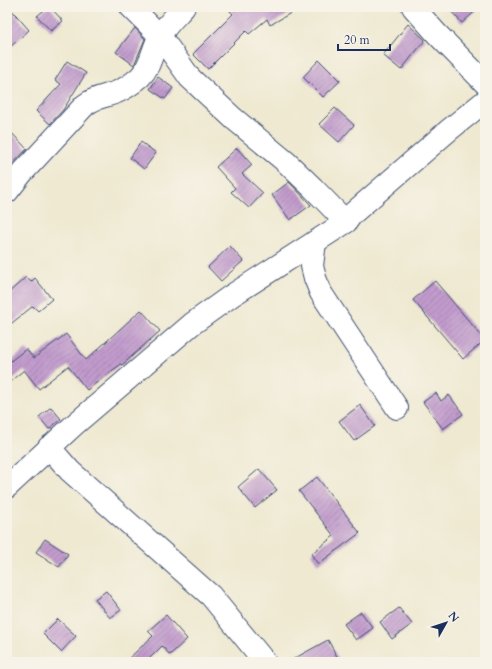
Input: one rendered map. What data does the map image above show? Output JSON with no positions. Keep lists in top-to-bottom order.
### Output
{
  "scale_bar": "20 m",
  "north": "top right"
}
